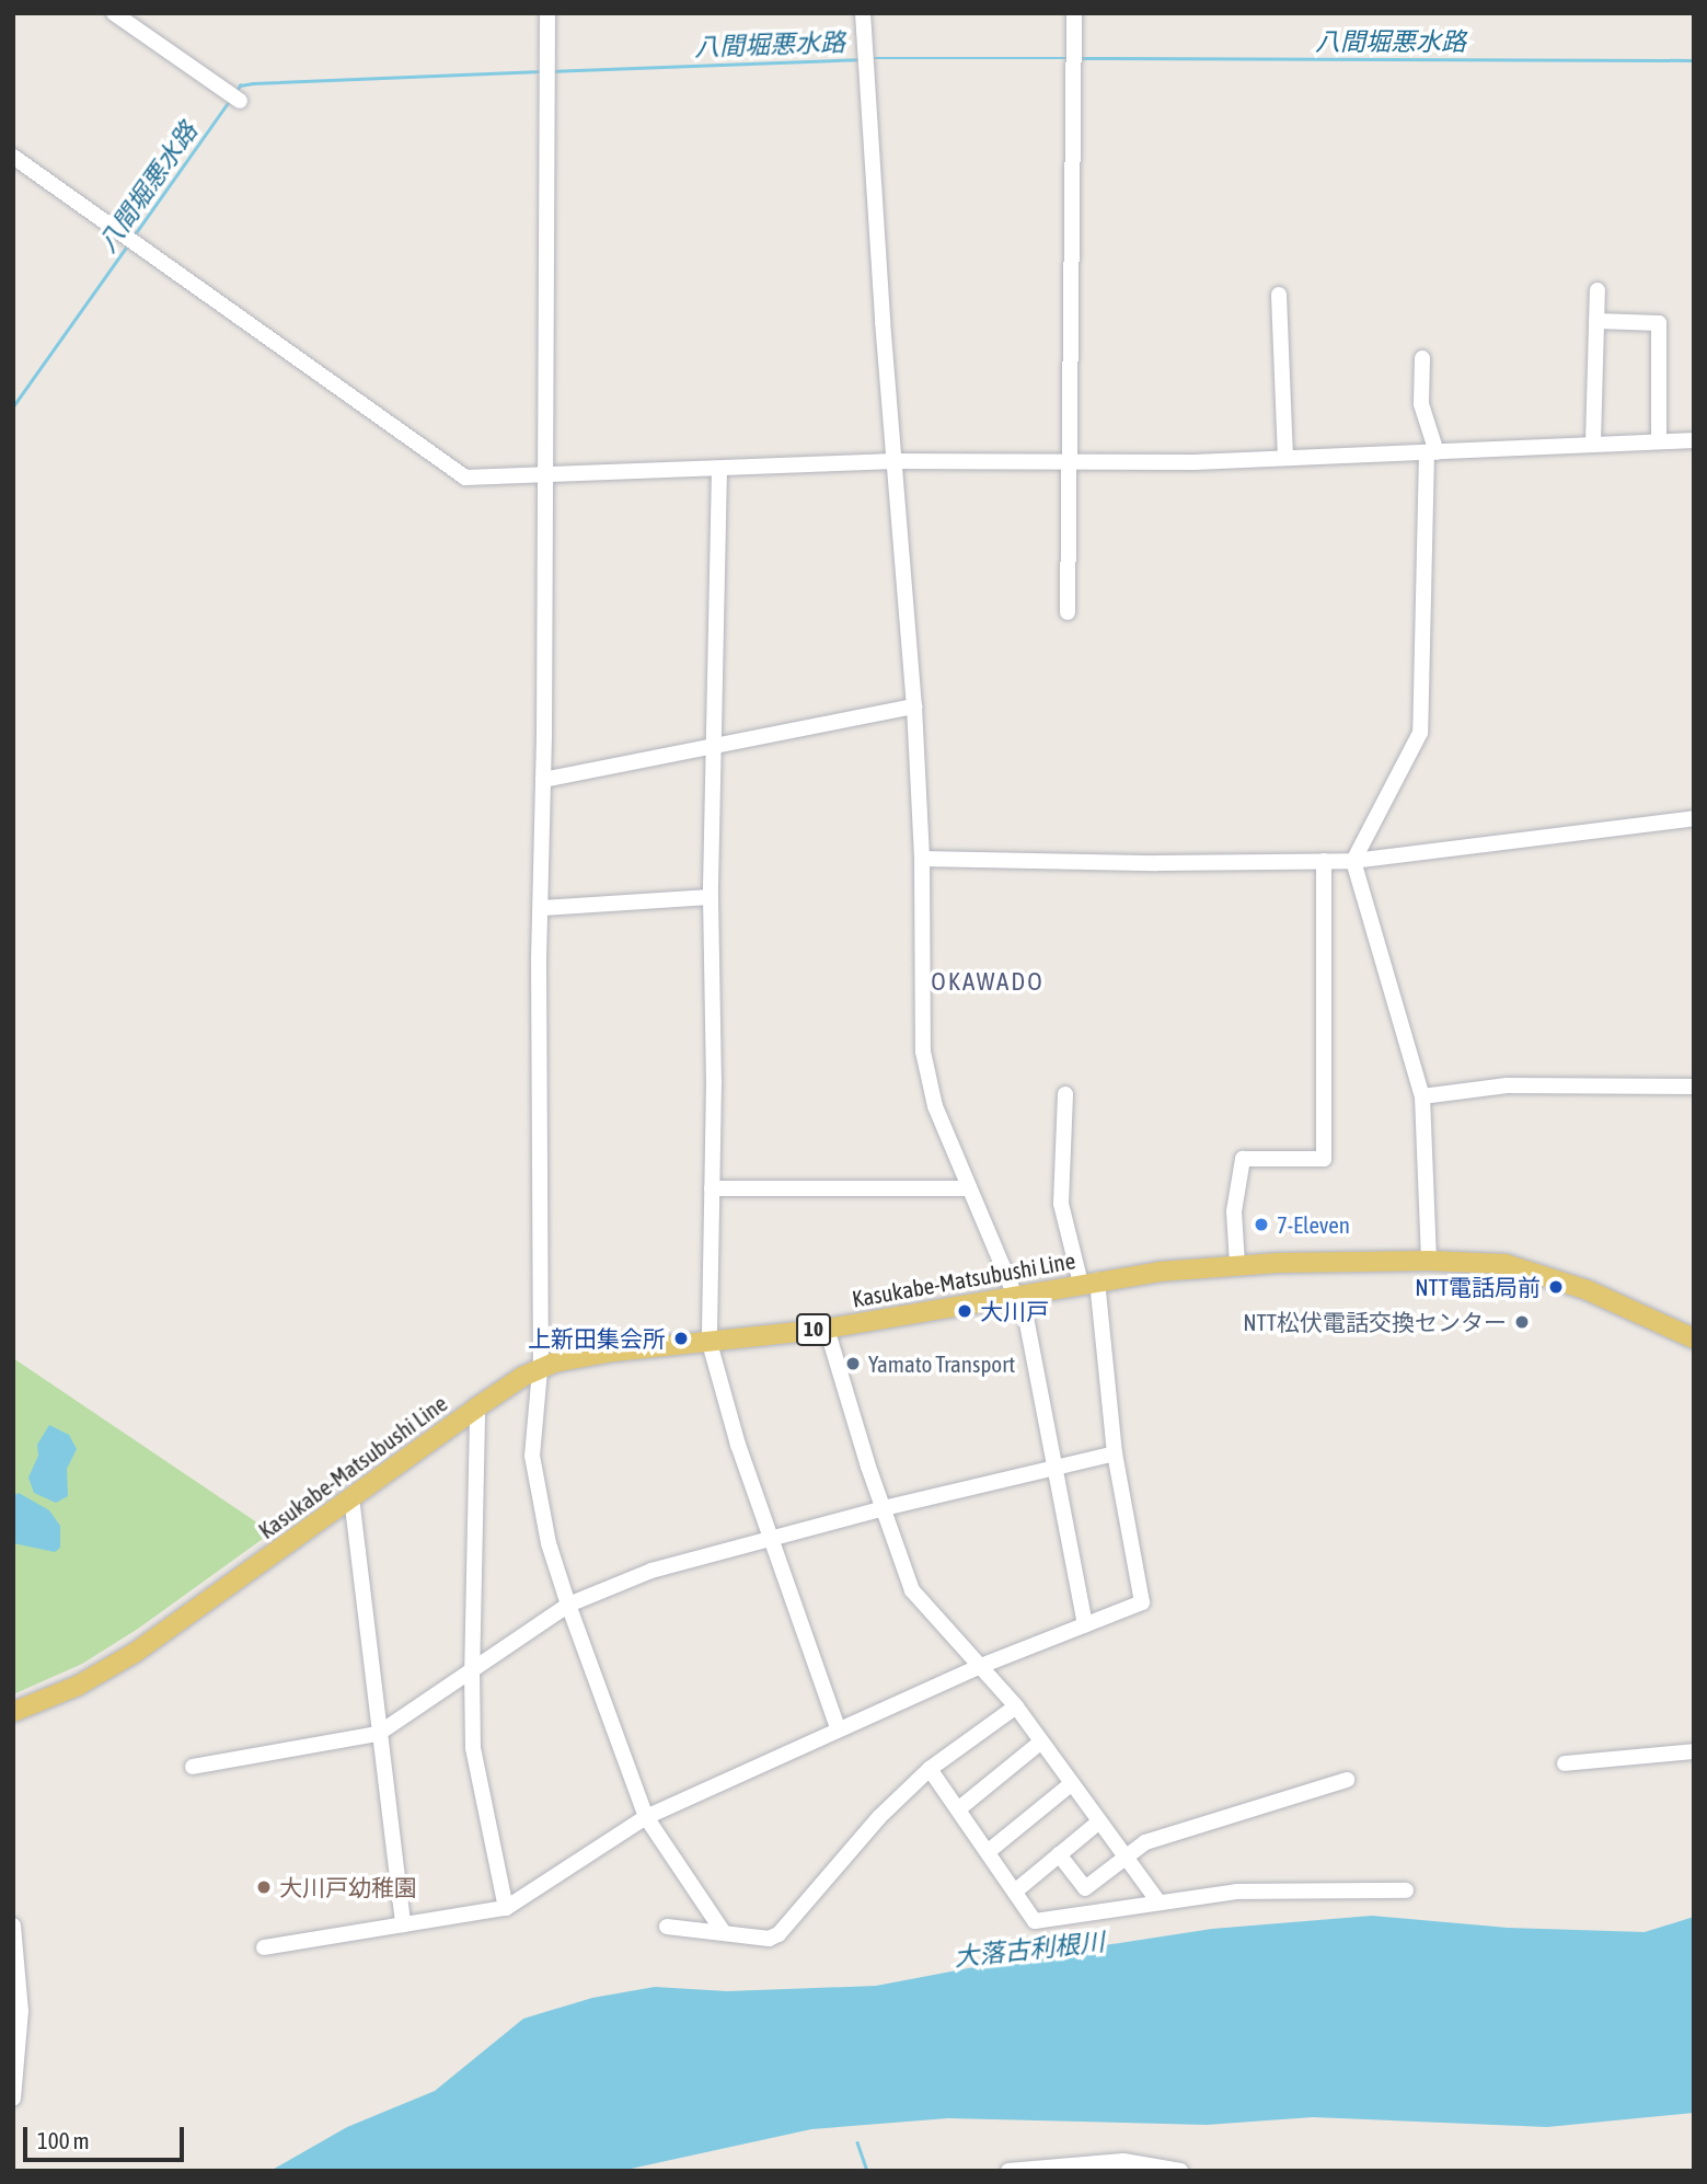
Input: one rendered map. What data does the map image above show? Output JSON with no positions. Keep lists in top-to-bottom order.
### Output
{
  "streets": {
    "main road": ["Kasukabe-Matsubushi Line", "10"]
  },
  "districts": ["OKAWADO"],
  "water": ["八間堀悪水路", "大落古利根川"],
  "places": [
    "7-Eleven",
    "NTT電話局前",
    "大川戸",
    "NTT松伏電話交換センター",
    "上新田集会所",
    "Yamato Transport",
    "大川戸幼稚園"
  ],
  "scale_bar": "100 m"
}
